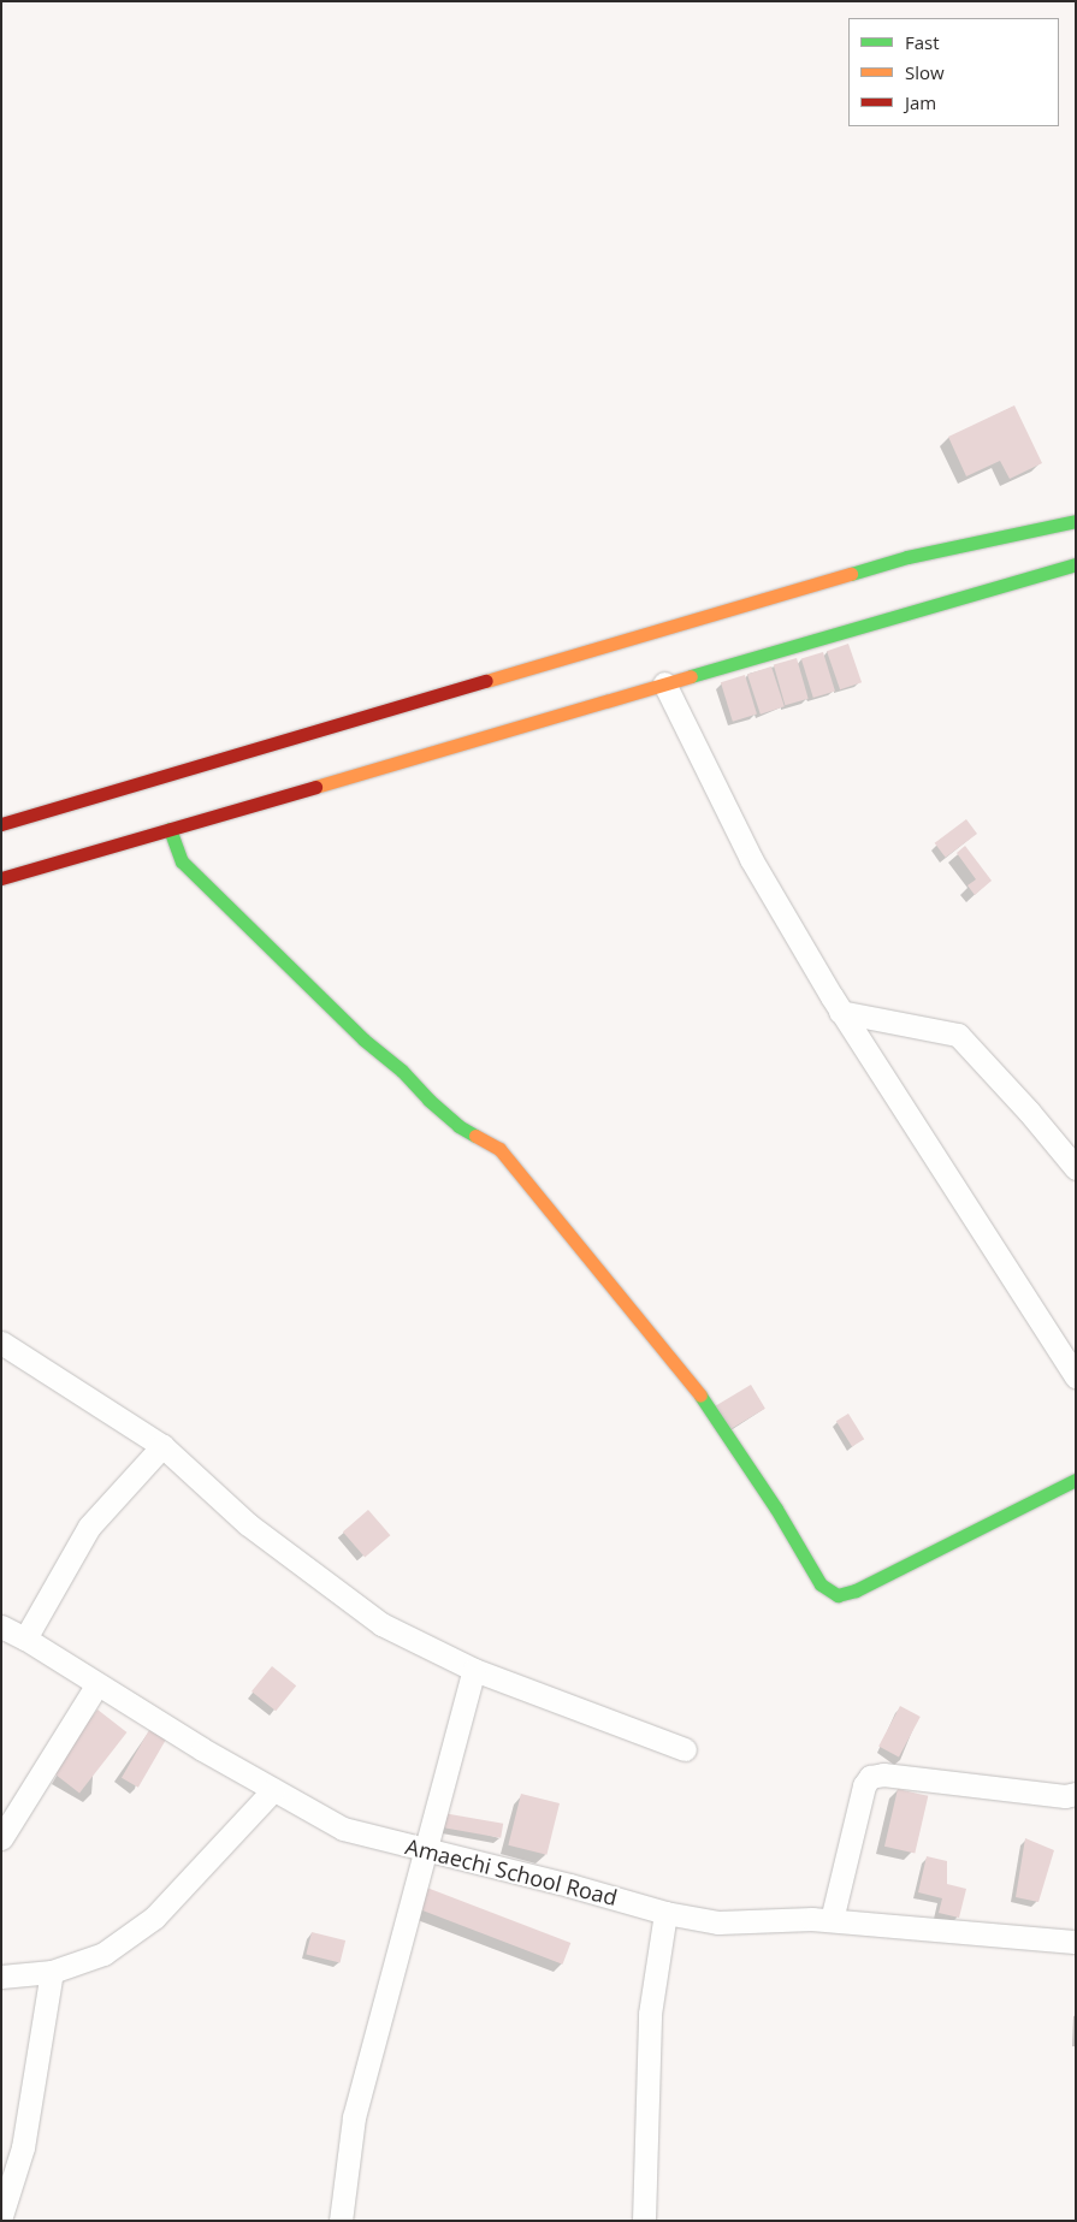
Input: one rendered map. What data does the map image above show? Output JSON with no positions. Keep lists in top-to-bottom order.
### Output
{
  "streets": {
    "street": ["Amaechi School Road"]
  },
  "legend": ["Fast", "Slow", "Jam"]
}
